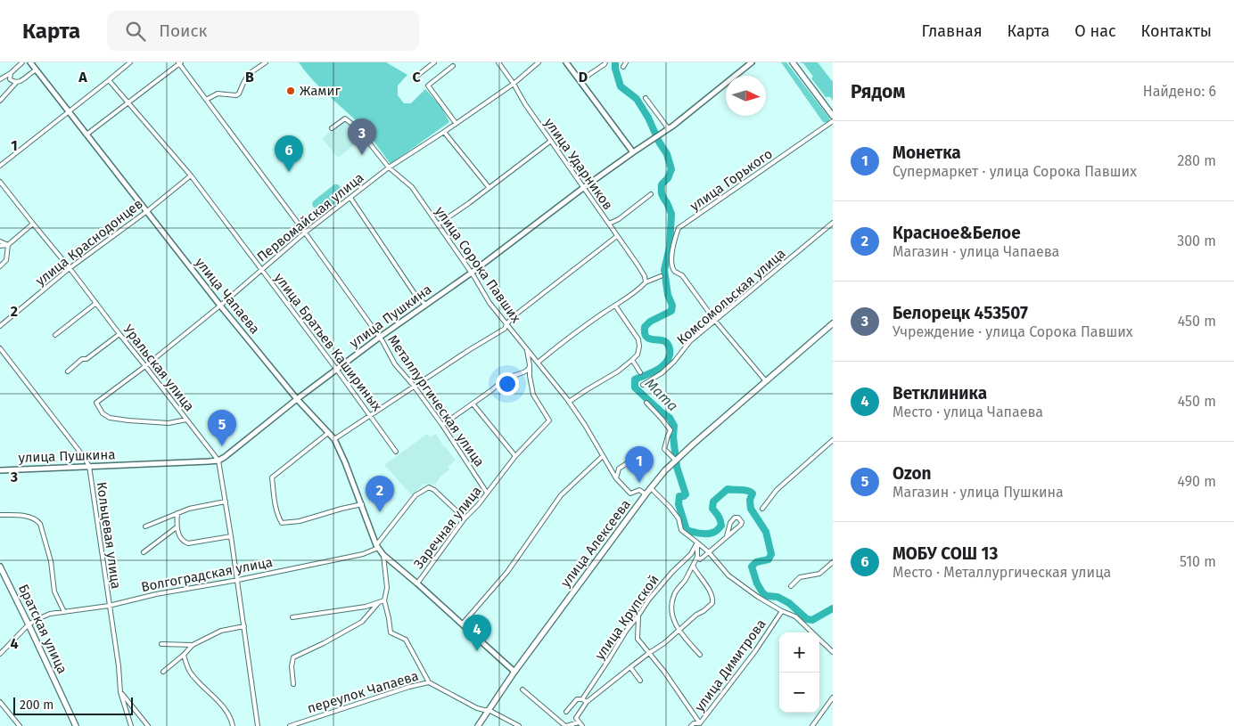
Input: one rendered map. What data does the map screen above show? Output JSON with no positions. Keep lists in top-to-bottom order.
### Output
{
  "streets": {
    "main road": ["улица Алексеева", "Братская улица"],
    "street": [
      "улица Ударников",
      "улица Горького",
      "Первомайская улица",
      "улица Краснодонцев",
      "улица Сорока Павших",
      "улица Чапаева",
      "Комсомольская улица",
      "улица Пушкина",
      "улица Братьев Кашириных",
      "Уральская улица",
      "Металлургическая улица",
      "Заречная улица",
      "Кольцевая улица",
      "Волгоградская улица",
      "улица Крупской",
      "улица Димитрова",
      "переулок Чапаева"
    ]
  },
  "crossings": [
    ["улица Ударников", "Первомайская улица"],
    ["улица Ударников", "улица Пушкина"],
    ["улица Горького", "Комсомольская улица"],
    ["Первомайская улица", "улица Сорока Павших"],
    ["Первомайская улица", "улица Чапаева"],
    ["Первомайская улица", "улица Братьев Кашириных"],
    ["Первомайская улица", "Уральская улица"],
    ["Первомайская улица", "Металлургическая улица"],
    ["улица Краснодонцев", "улица Чапаева"],
    ["улица Краснодонцев", "улица Братьев Кашириных"],
    ["улица Краснодонцев", "Уральская улица"],
    ["улица Сорока Павших", "улица Пушкина"],
    ["улица Сорока Павших", "Заречная улица"],
    ["улица Сорока Павших", "улица Алексеева"],
    ["улица Чапаева", "улица Пушкина"],
    ["улица Чапаева", "Заречная улица"],
    ["улица Чапаева", "улица Алексеева"],
    ["улица Чапаева", "Волгоградская улица"],
    ["улица Чапаева", "переулок Чапаева"],
    ["улица Пушкина", "улица Братьев Кашириных"],
    ["улица Пушкина", "Уральская улица"],
    ["улица Пушкина", "Металлургическая улица"],
    ["улица Пушкина", "Кольцевая улица"],
    ["Уральская улица", "Волгоградская улица"],
    ["Металлургическая улица", "Заречная улица"],
    ["Кольцевая улица", "Волгоградская улица"],
    ["улица Алексеева", "переулок Чапаева"],
    ["Волгоградская улица", "Братская улица"]
  ],
  "water": ["Мата"],
  "places": ["Жамиг"],
  "scale_bar": "200 m",
  "north": "right",
  "page": {
    "header": "Карта",
    "search": "Поиск",
    "nav": [
      "Главная",
      "Карта",
      "О нас",
      "Контакты"
    ],
    "heading": ["Рядом", "Найдено: 6"],
    "pins": [
      "3",
      "6",
      "5",
      "1",
      "2",
      "4"
    ],
    "list": [
      {
        "mark": "1",
        "name": "Монетка",
        "note": "Супермаркет · улица Сорока Павших",
        "value": "280 m"
      },
      {
        "mark": "2",
        "name": "Красное&Белое",
        "note": "Магазин · улица Чапаева",
        "value": "300 m"
      },
      {
        "mark": "3",
        "name": "Белорецк 453507",
        "note": "Учреждение · улица Сорока Павших",
        "value": "450 m"
      },
      {
        "mark": "4",
        "name": "Ветклиника",
        "note": "Место · улица Чапаева",
        "value": "450 m"
      },
      {
        "mark": "5",
        "name": "Ozon",
        "note": "Магазин · улица Пушкина",
        "value": "490 m"
      },
      {
        "mark": "6",
        "name": "МОБУ СОШ 13",
        "note": "Место · Металлургическая улица",
        "value": "510 m"
      }
    ],
    "map_buttons": ["+", "−"],
    "scale": "200 m"
  },
  "grid": {
    "columns": [
      "A",
      "B",
      "C",
      "D"
    ],
    "rows": [
      "1",
      "2",
      "3",
      "4"
    ]
  }
}
